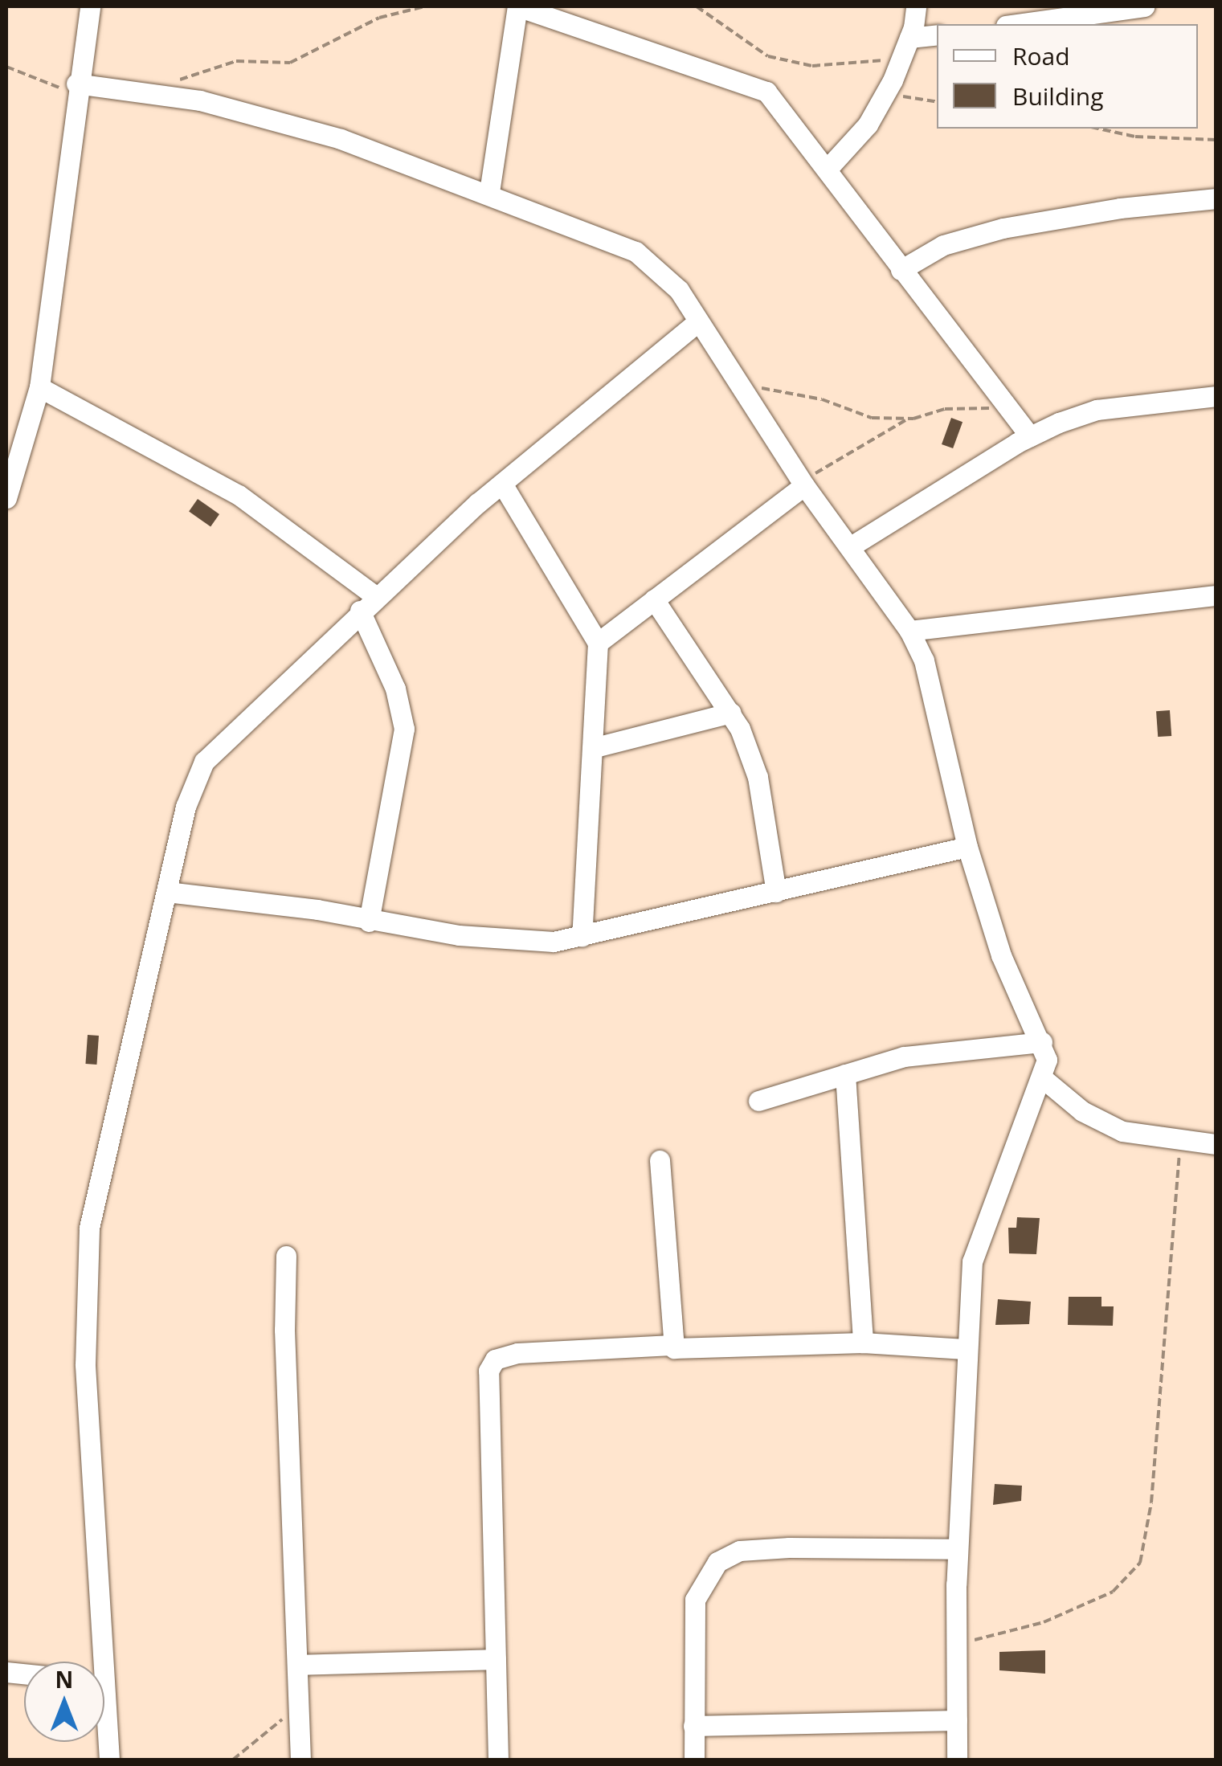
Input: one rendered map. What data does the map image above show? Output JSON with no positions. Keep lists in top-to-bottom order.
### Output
{
  "legend": ["Road", "Building"],
  "north": "top"
}
